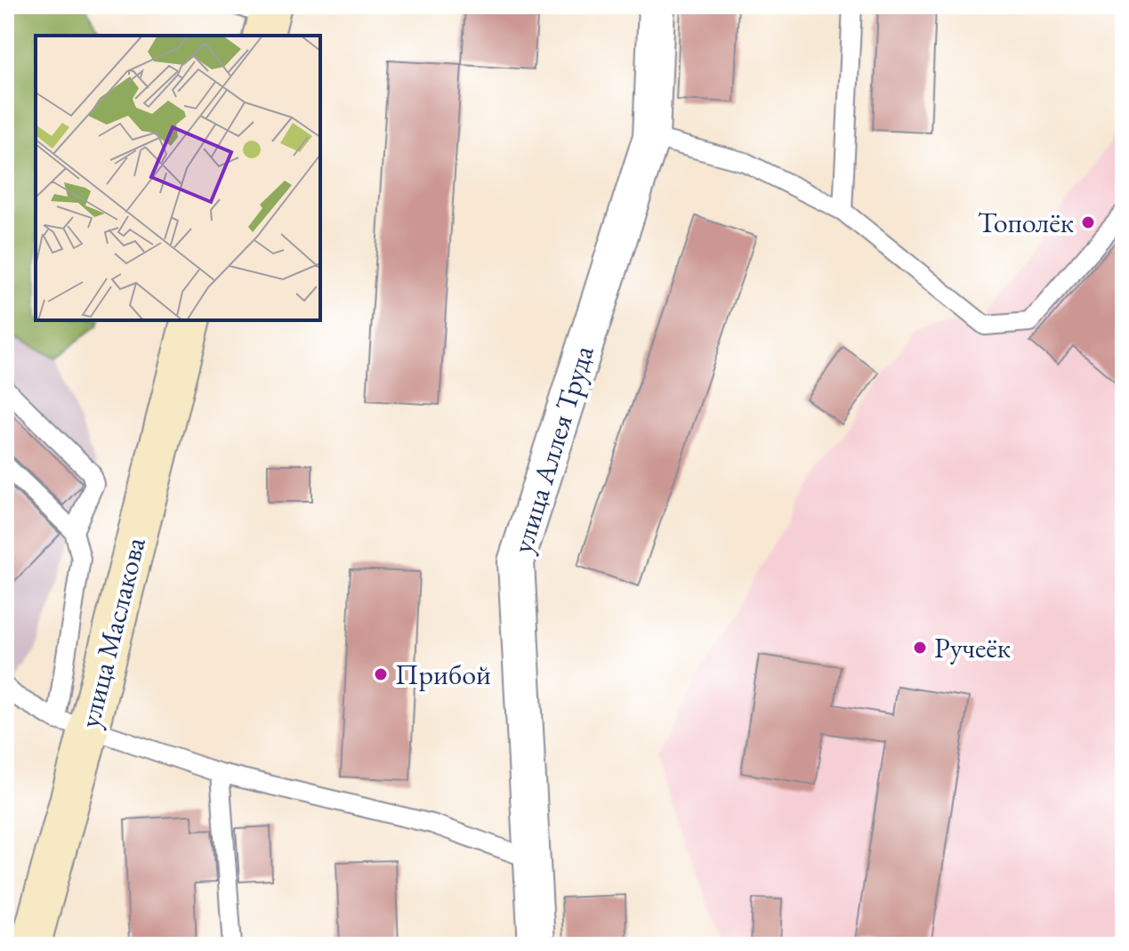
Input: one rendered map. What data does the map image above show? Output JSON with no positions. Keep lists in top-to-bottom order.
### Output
{
  "streets": {
    "street": ["улица Аллея Труда", "улица Маслакова"]
  },
  "places": ["Тополёк", "Ручеёк", "Прибой"]
}
